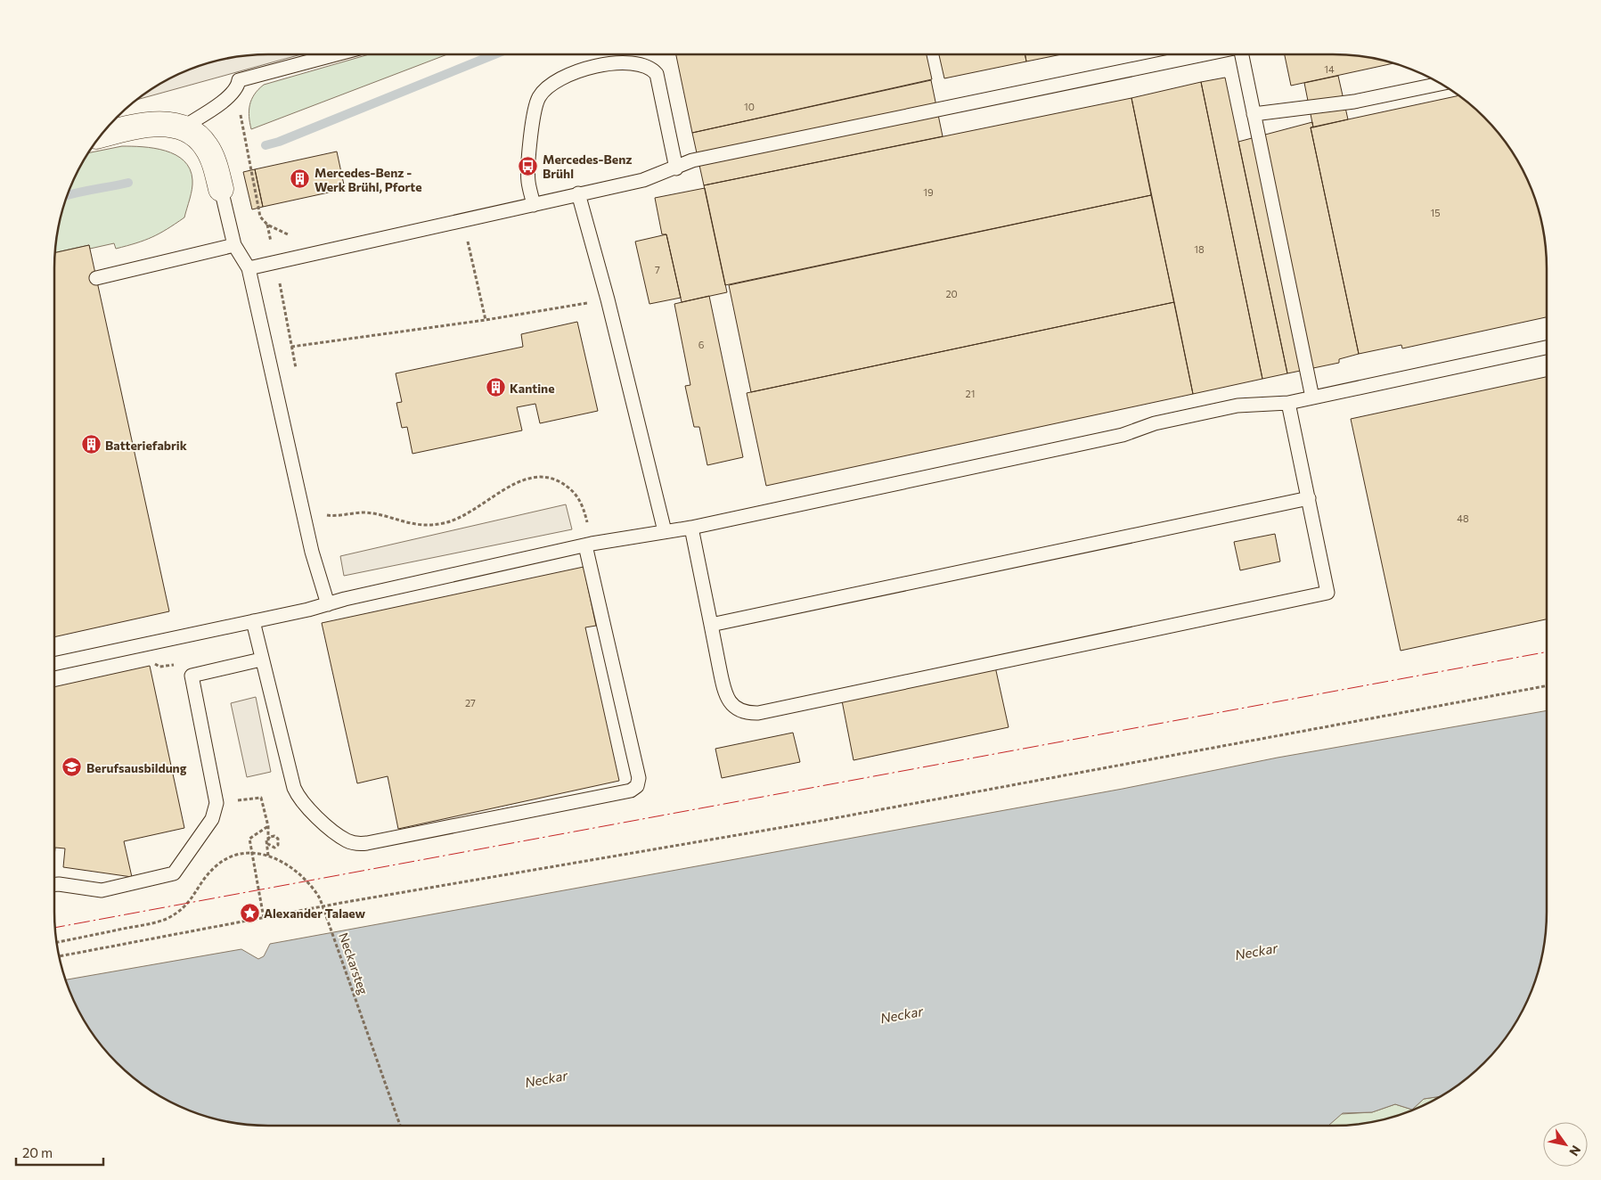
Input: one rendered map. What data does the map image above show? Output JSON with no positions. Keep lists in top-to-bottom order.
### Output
{
  "streets": {
    "path": ["Neckarsteg"]
  },
  "water": ["Neckar"],
  "places": {
    "bus stop": ["Mercedes-Benz Brühl"],
    "building": ["Mercedes-Benz - Werk Brühl, Pforte", "Kantine", "Batteriefabrik"],
    "school or university": ["Berufsausbildung"],
    "place": ["Alexander Talaew"]
  },
  "house_numbers": [
    "14",
    "10",
    "19",
    "15",
    "18",
    "7",
    "20",
    "6",
    "21",
    "48",
    "27"
  ],
  "scale_bar": "20 m",
  "north": "bottom right"
}
